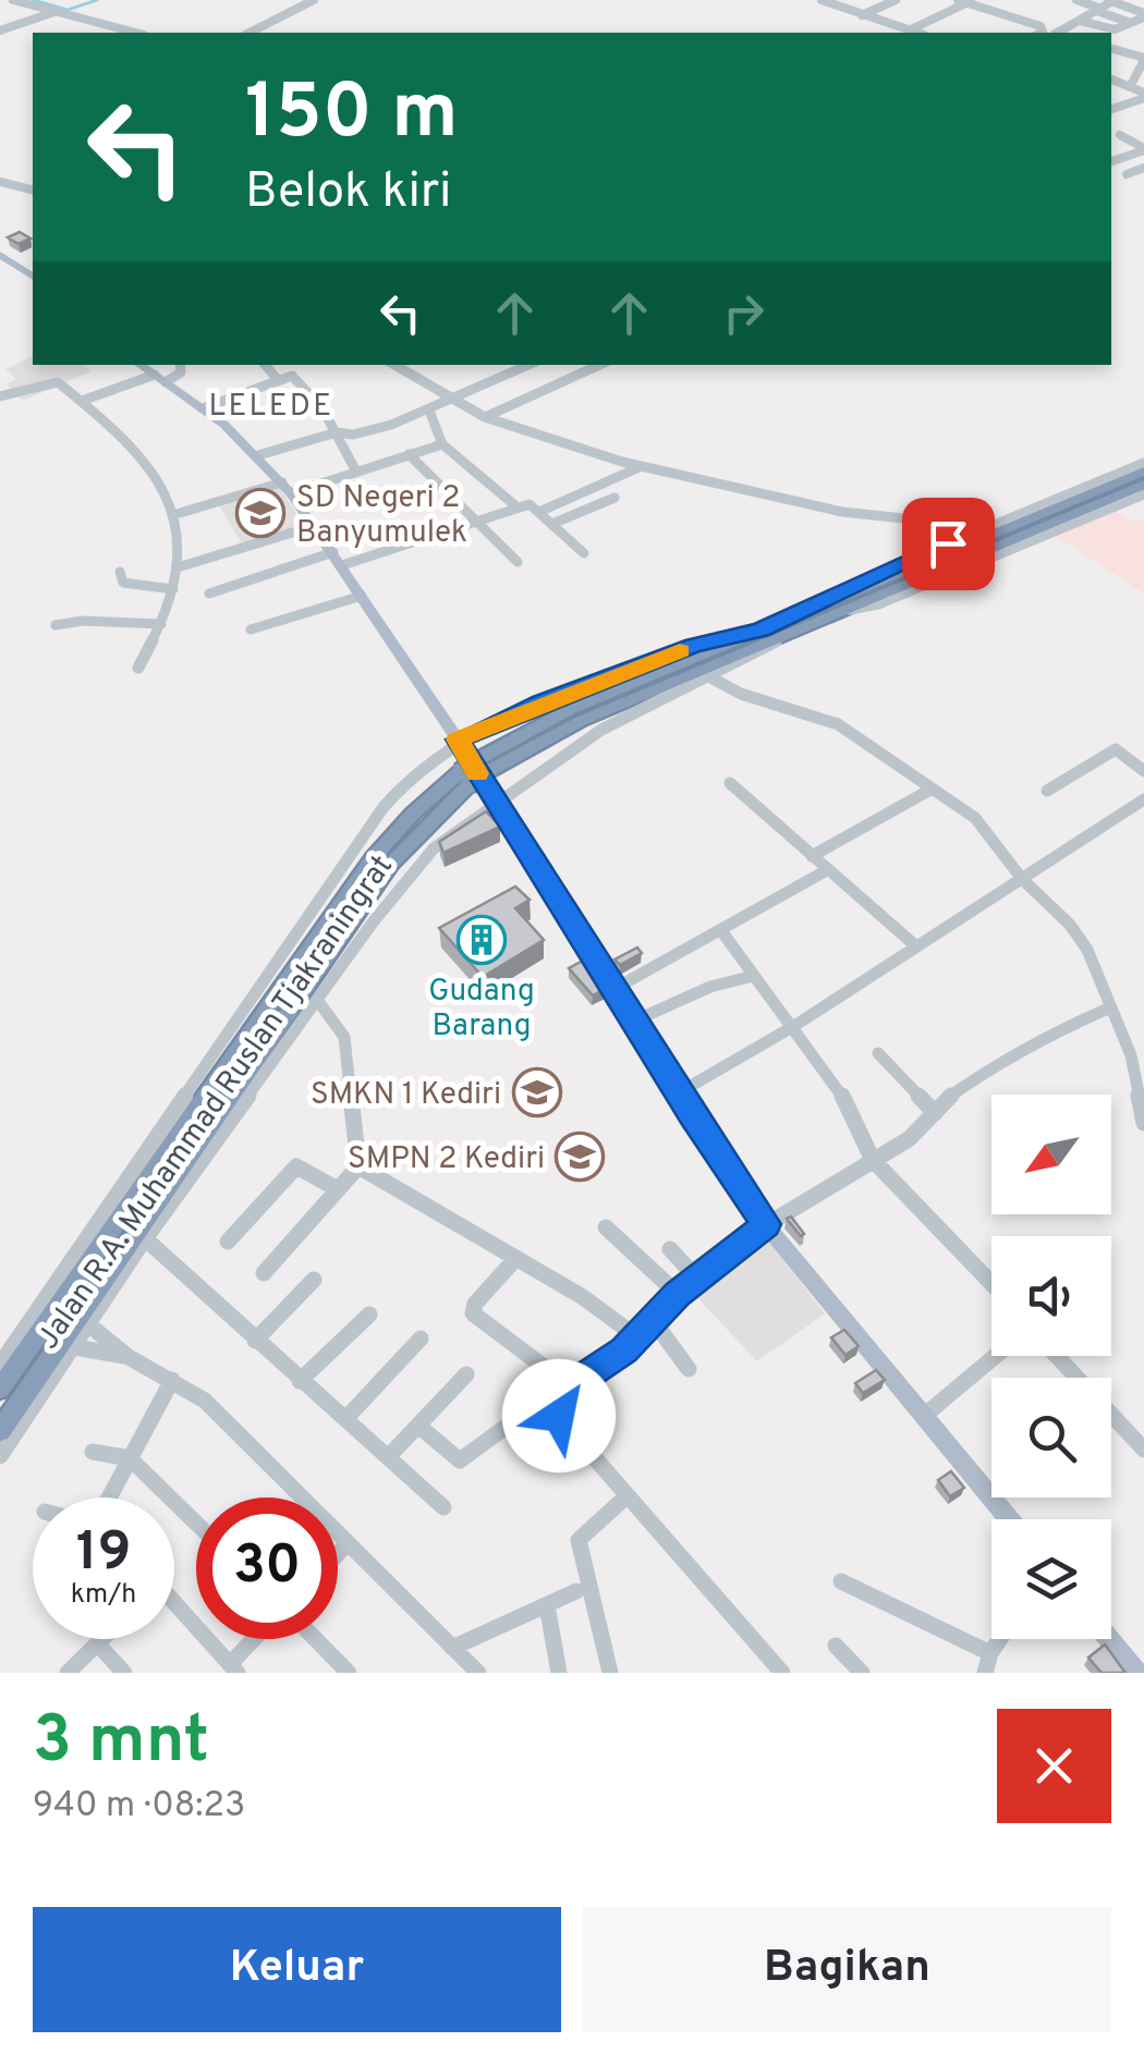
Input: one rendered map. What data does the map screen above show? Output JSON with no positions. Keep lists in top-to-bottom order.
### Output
{
  "streets": {
    "highway": ["Jalan R.A. Muhammad Ruslan Tjakraningrat"]
  },
  "districts": ["LELEDE"],
  "places": {
    "school or university": ["SD Negeri 2 Banyumulek", "SMKN 1 Kediri", "SMPN 2 Kediri"],
    "building": ["Gudang Barang"]
  },
  "north": "bottom left",
  "page": {
    "turn": ["150 m", "Belok kiri"],
    "speed": "19 km/h",
    "limit": "30",
    "heading": ["3 mnt", "940 m · 08:23"],
    "buttons": ["Keluar", "Bagikan"]
  }
}
